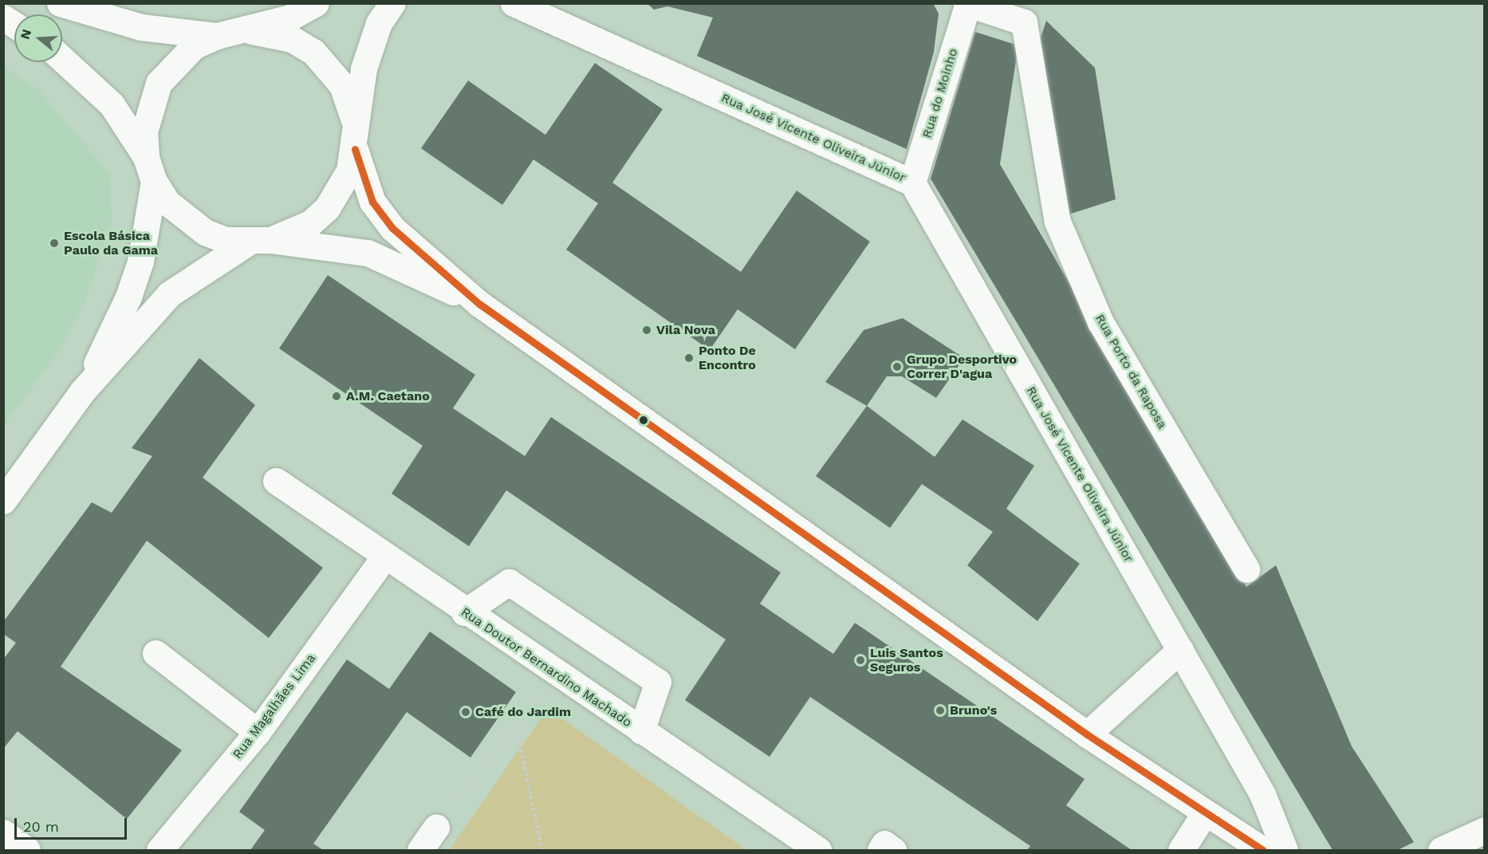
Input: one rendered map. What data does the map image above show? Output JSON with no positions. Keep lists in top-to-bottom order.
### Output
{
  "streets": {
    "street": [
      "Rua do Moinho",
      "Rua José Vicente Oliveira Júnior",
      "Rua Porto da Raposa",
      "Rua Doutor Bernardino Machado",
      "Rua Magalhães Lima"
    ]
  },
  "crossings": [
    ["Rua do Moinho", "Rua José Vicente Oliveira Júnior"],
    ["Rua do Moinho", "Rua Porto da Raposa"],
    ["Rua Doutor Bernardino Machado", "Rua Magalhães Lima"]
  ],
  "places": [
    "Escola Básica Paulo da Gama",
    "Vila Nova",
    "Ponto De Encontro",
    "Grupo Desportivo Correr D'agua",
    "A.M. Caetano",
    "Luis Santos Seguros",
    "Bruno's",
    "Café do Jardim"
  ],
  "scale_bar": "20 m",
  "north": "left"
}
